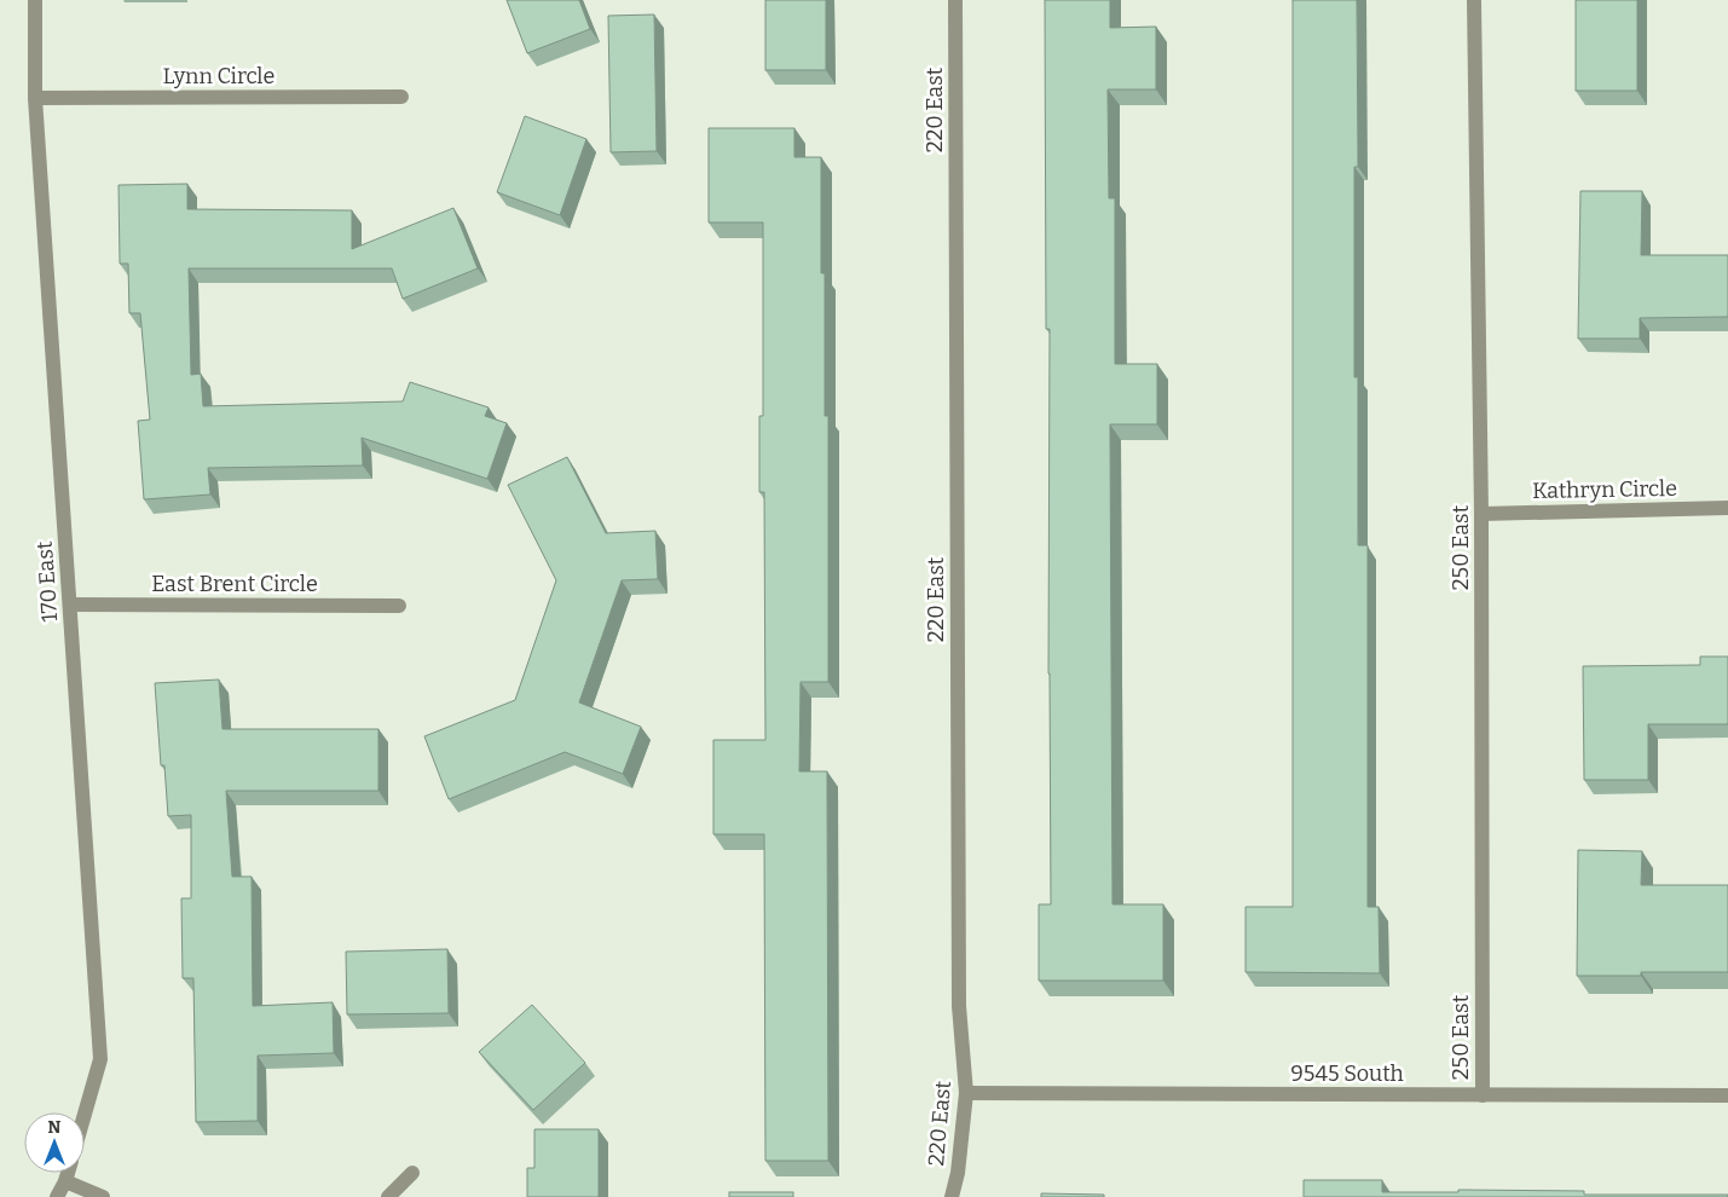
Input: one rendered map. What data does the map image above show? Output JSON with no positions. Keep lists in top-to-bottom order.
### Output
{
  "streets": {
    "street": [
      "Lynn Circle",
      "220 East",
      "Kathryn Circle",
      "250 East",
      "170 East",
      "East Brent Circle",
      "9545 South"
    ]
  },
  "crossings": [
    ["Lynn Circle", "170 East"],
    ["220 East", "9545 South"],
    ["Kathryn Circle", "250 East"],
    ["250 East", "9545 South"],
    ["170 East", "East Brent Circle"]
  ],
  "north": "top"
}
